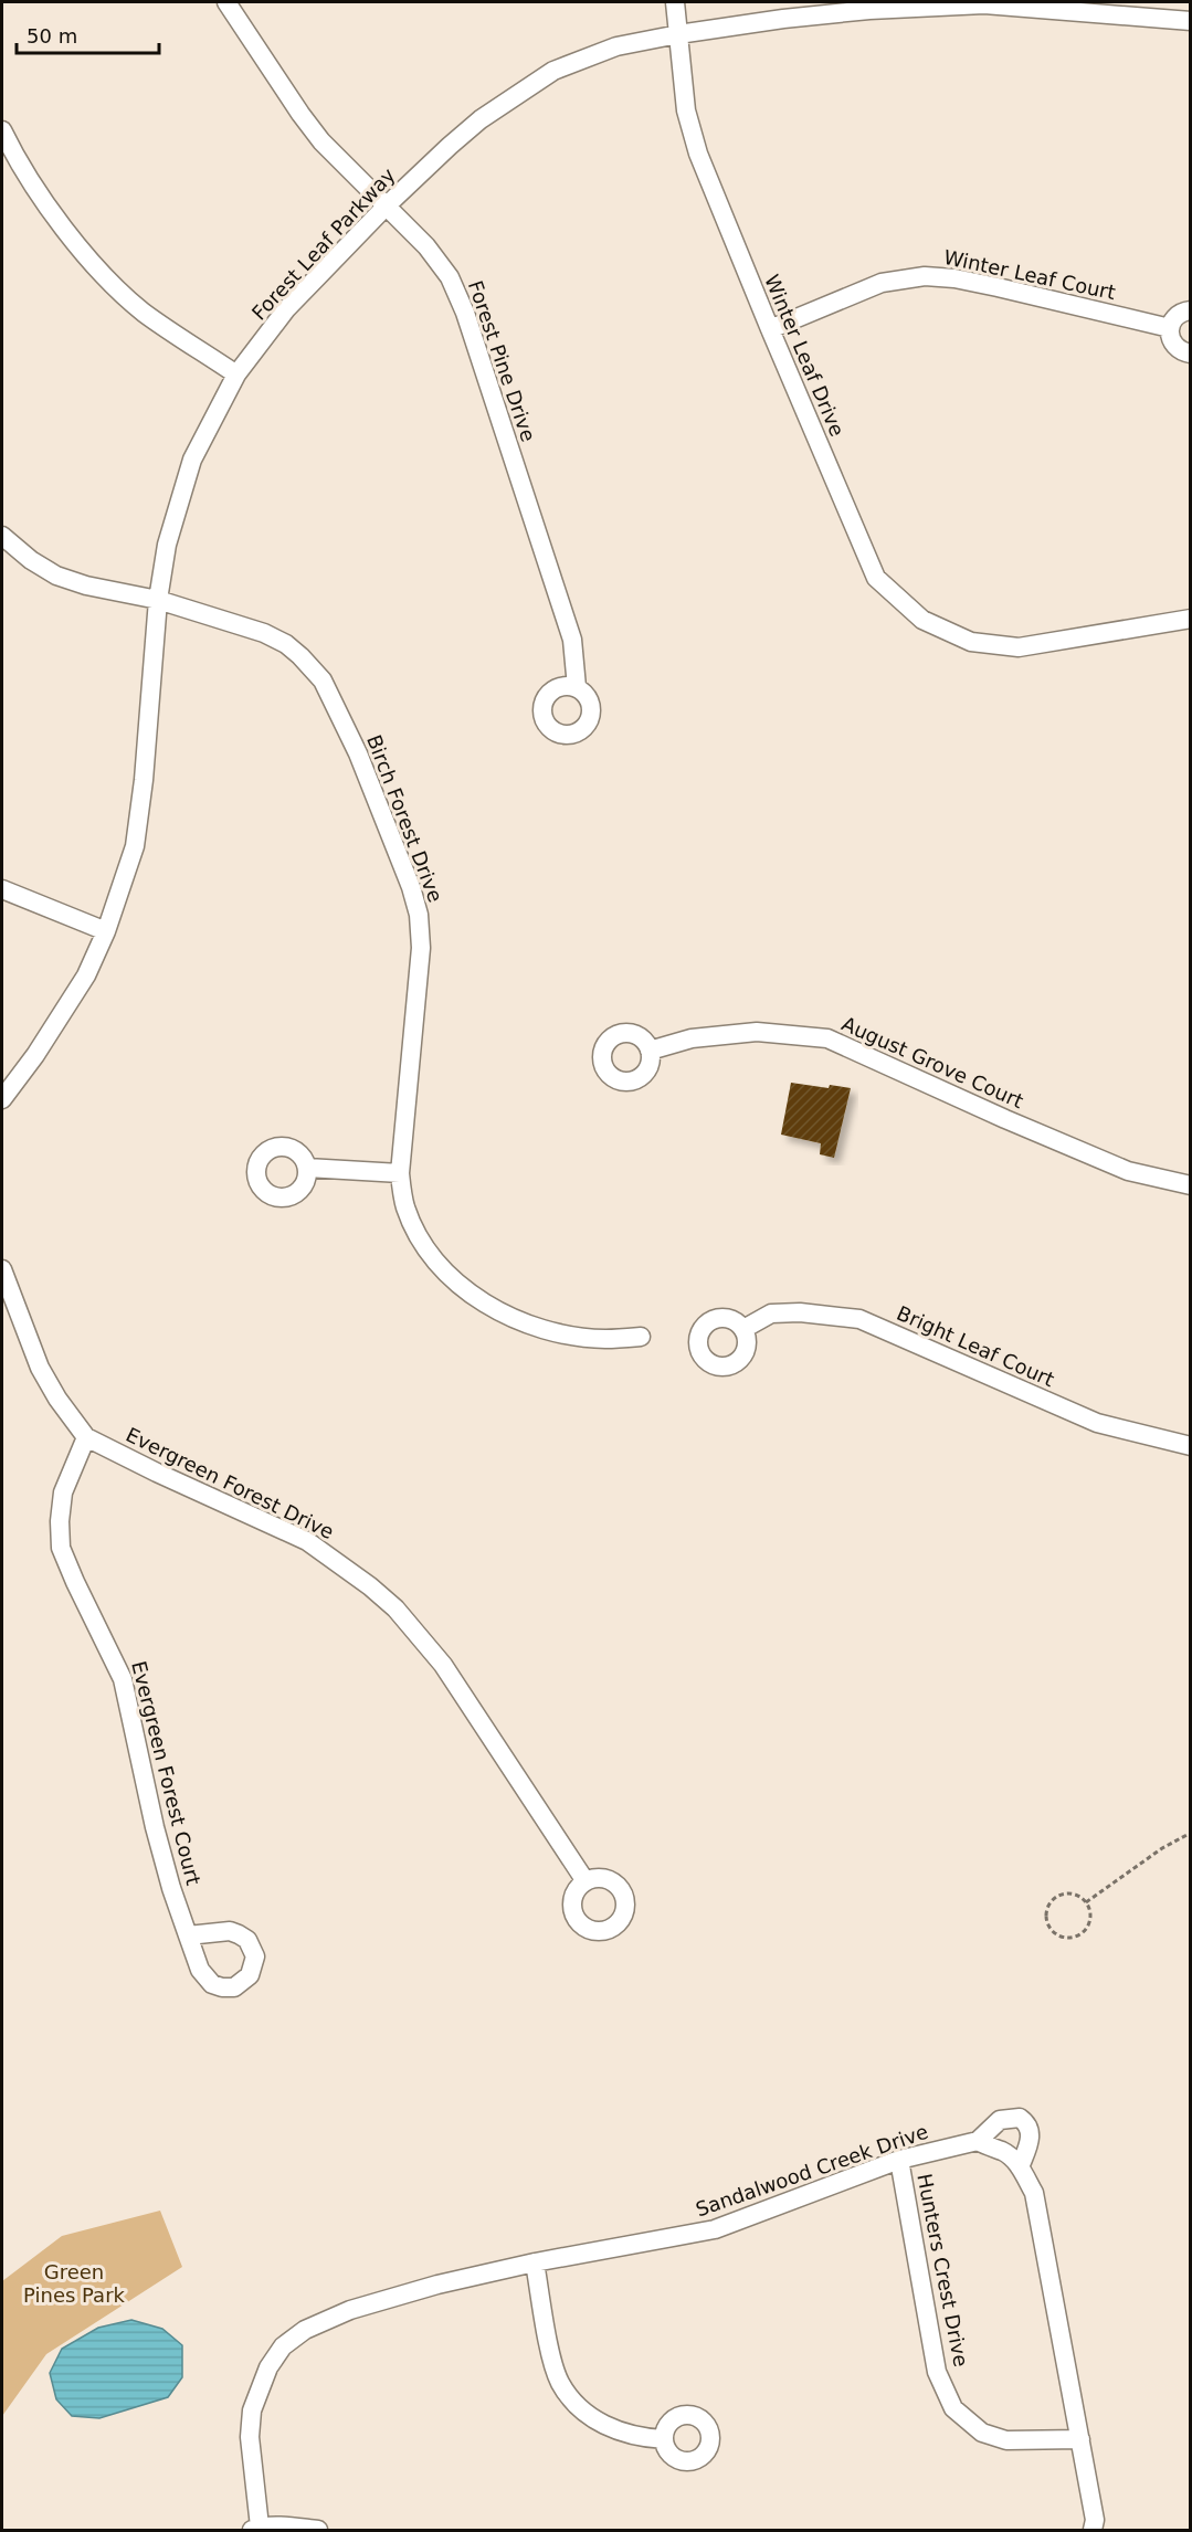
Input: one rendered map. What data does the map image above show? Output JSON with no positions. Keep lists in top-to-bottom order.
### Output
{
  "streets": {
    "street": [
      "Forest Leaf Parkway",
      "Winter Leaf Court",
      "Winter Leaf Drive",
      "Forest Pine Drive",
      "Birch Forest Drive",
      "August Grove Court",
      "Bright Leaf Court",
      "Evergreen Forest Drive",
      "Evergreen Forest Court",
      "Sandalwood Creek Drive",
      "Hunters Crest Drive"
    ]
  },
  "crossings": [
    ["Forest Leaf Parkway", "Winter Leaf Drive"],
    ["Forest Leaf Parkway", "Forest Pine Drive"],
    ["Forest Leaf Parkway", "Birch Forest Drive"],
    ["Winter Leaf Court", "Winter Leaf Drive"],
    ["Evergreen Forest Drive", "Evergreen Forest Court"],
    ["Sandalwood Creek Drive", "Hunters Crest Drive"]
  ],
  "parks": ["Green Pines Park"],
  "scale_bar": "50 m"
}
